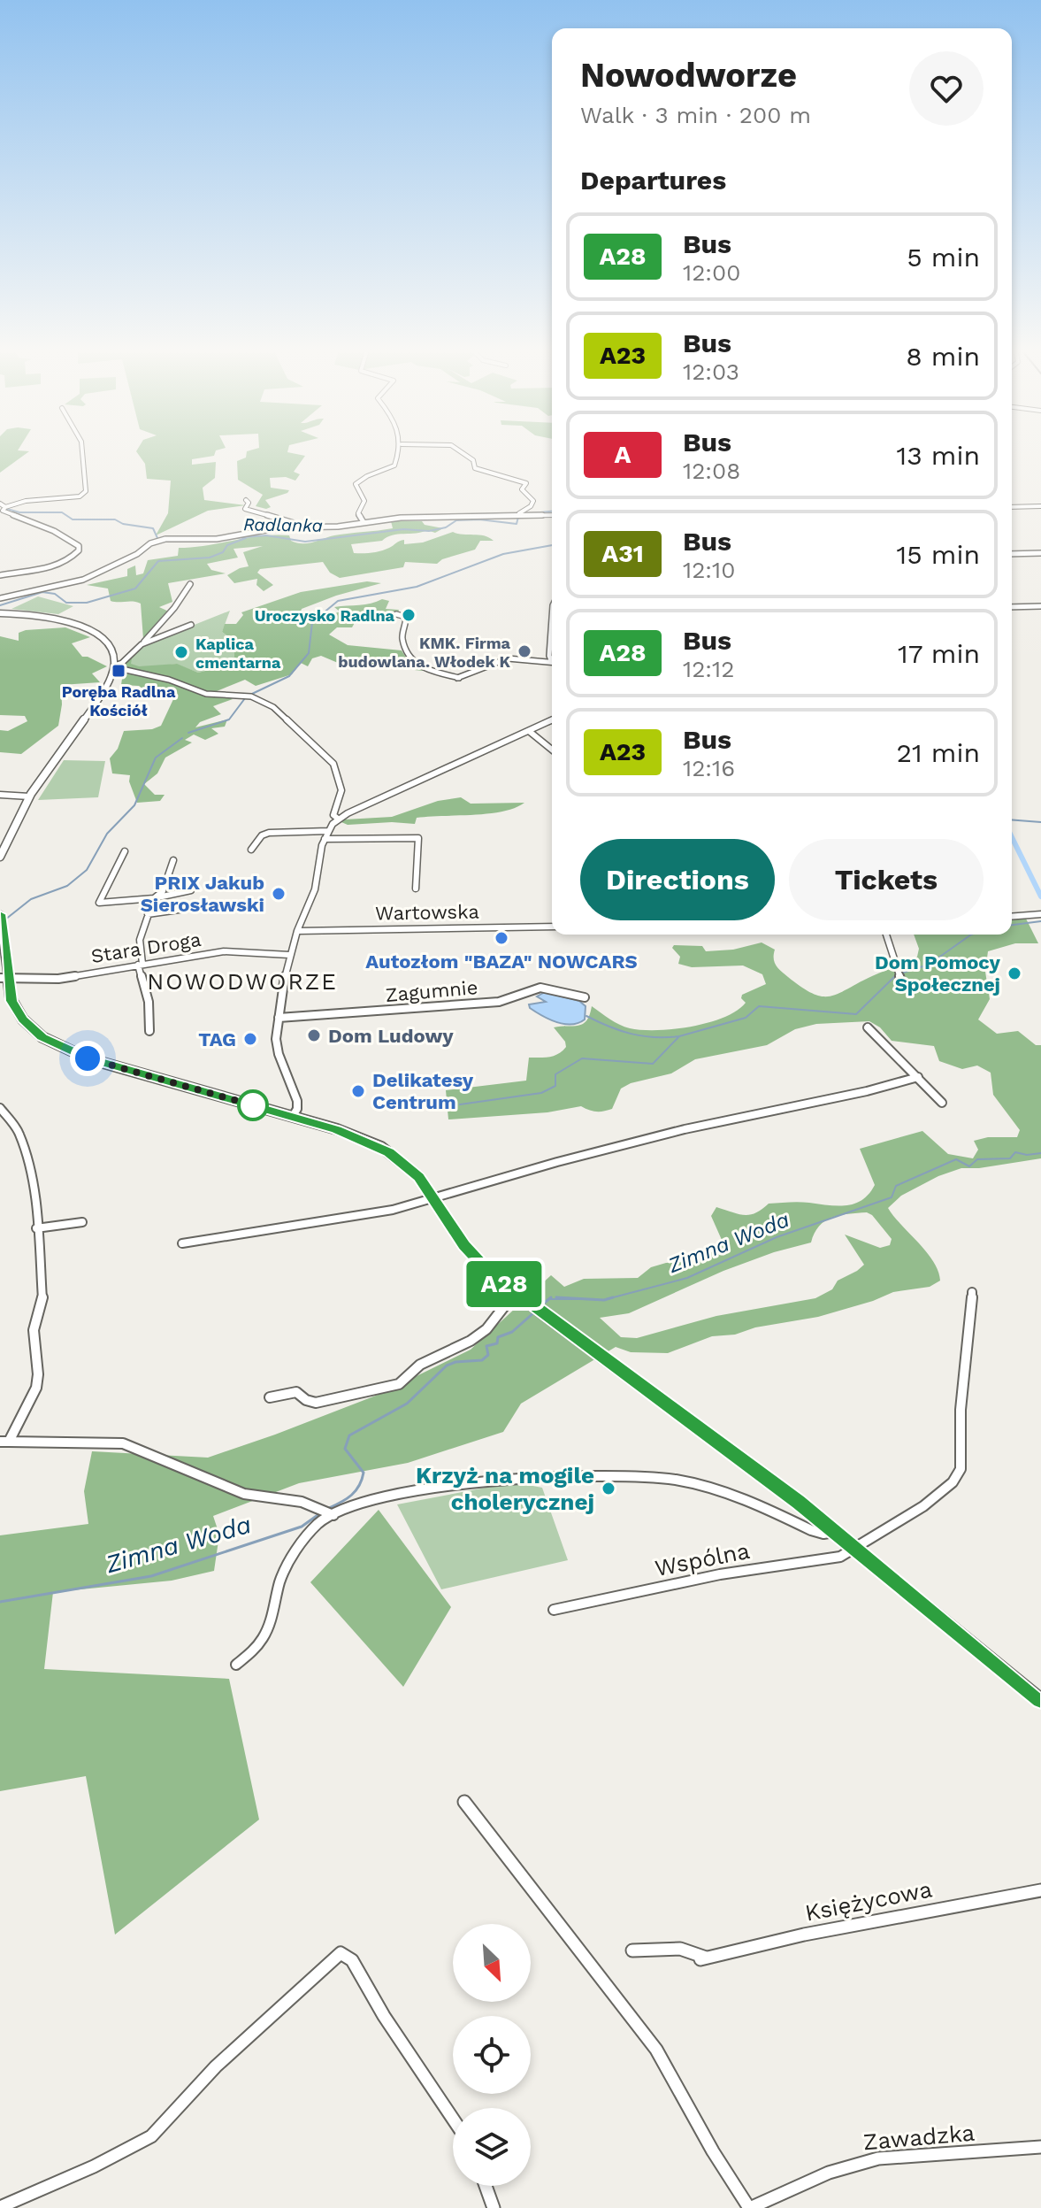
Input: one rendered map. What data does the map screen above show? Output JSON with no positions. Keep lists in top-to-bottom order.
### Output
{
  "streets": {
    "street": [
      "Wartowska",
      "Stara Droga",
      "Zagumnie",
      "Wspólna",
      "Księżycowa",
      "Zawadzka"
    ]
  },
  "districts": ["NOWODWORZE"],
  "water": ["Radlanka", "Zimna Woda"],
  "places": {
    "other": [
      "Uroczysko Radlna",
      "KMK. Firma budowlana. Włodek K",
      "Kaplica cmentarna",
      "PRIX Jakub Sierosławski",
      "Autozłom \"BAZA\" NOWCARS",
      "Dom Pomocy Społecznej",
      "Dom Ludowy",
      "TAG",
      "Delikatesy Centrum",
      "Krzyż na mogile cholerycznej"
    ],
    "transit": ["Poręba Radlna Kościół"]
  },
  "lines": ["bus line A28"],
  "north": "bottom right",
  "page": {
    "on_map": "A28",
    "heading": [
      ["Nowodworze", "Walk · 3 min · 200 m"],
      "Departures"
    ],
    "list": [
      {
        "mark": "A28",
        "name": "Bus",
        "note": "12:00",
        "value": "5 min"
      },
      {
        "mark": "A23",
        "name": "Bus",
        "note": "12:03",
        "value": "8 min"
      },
      {
        "mark": "A",
        "name": "Bus",
        "note": "12:08",
        "value": "13 min"
      },
      {
        "mark": "A31",
        "name": "Bus",
        "note": "12:10",
        "value": "15 min"
      },
      {
        "mark": "A28",
        "name": "Bus",
        "note": "12:12",
        "value": "17 min"
      },
      {
        "mark": "A23",
        "name": "Bus",
        "note": "12:16",
        "value": "21 min"
      }
    ],
    "buttons": ["Directions", "Tickets"]
  }
}
